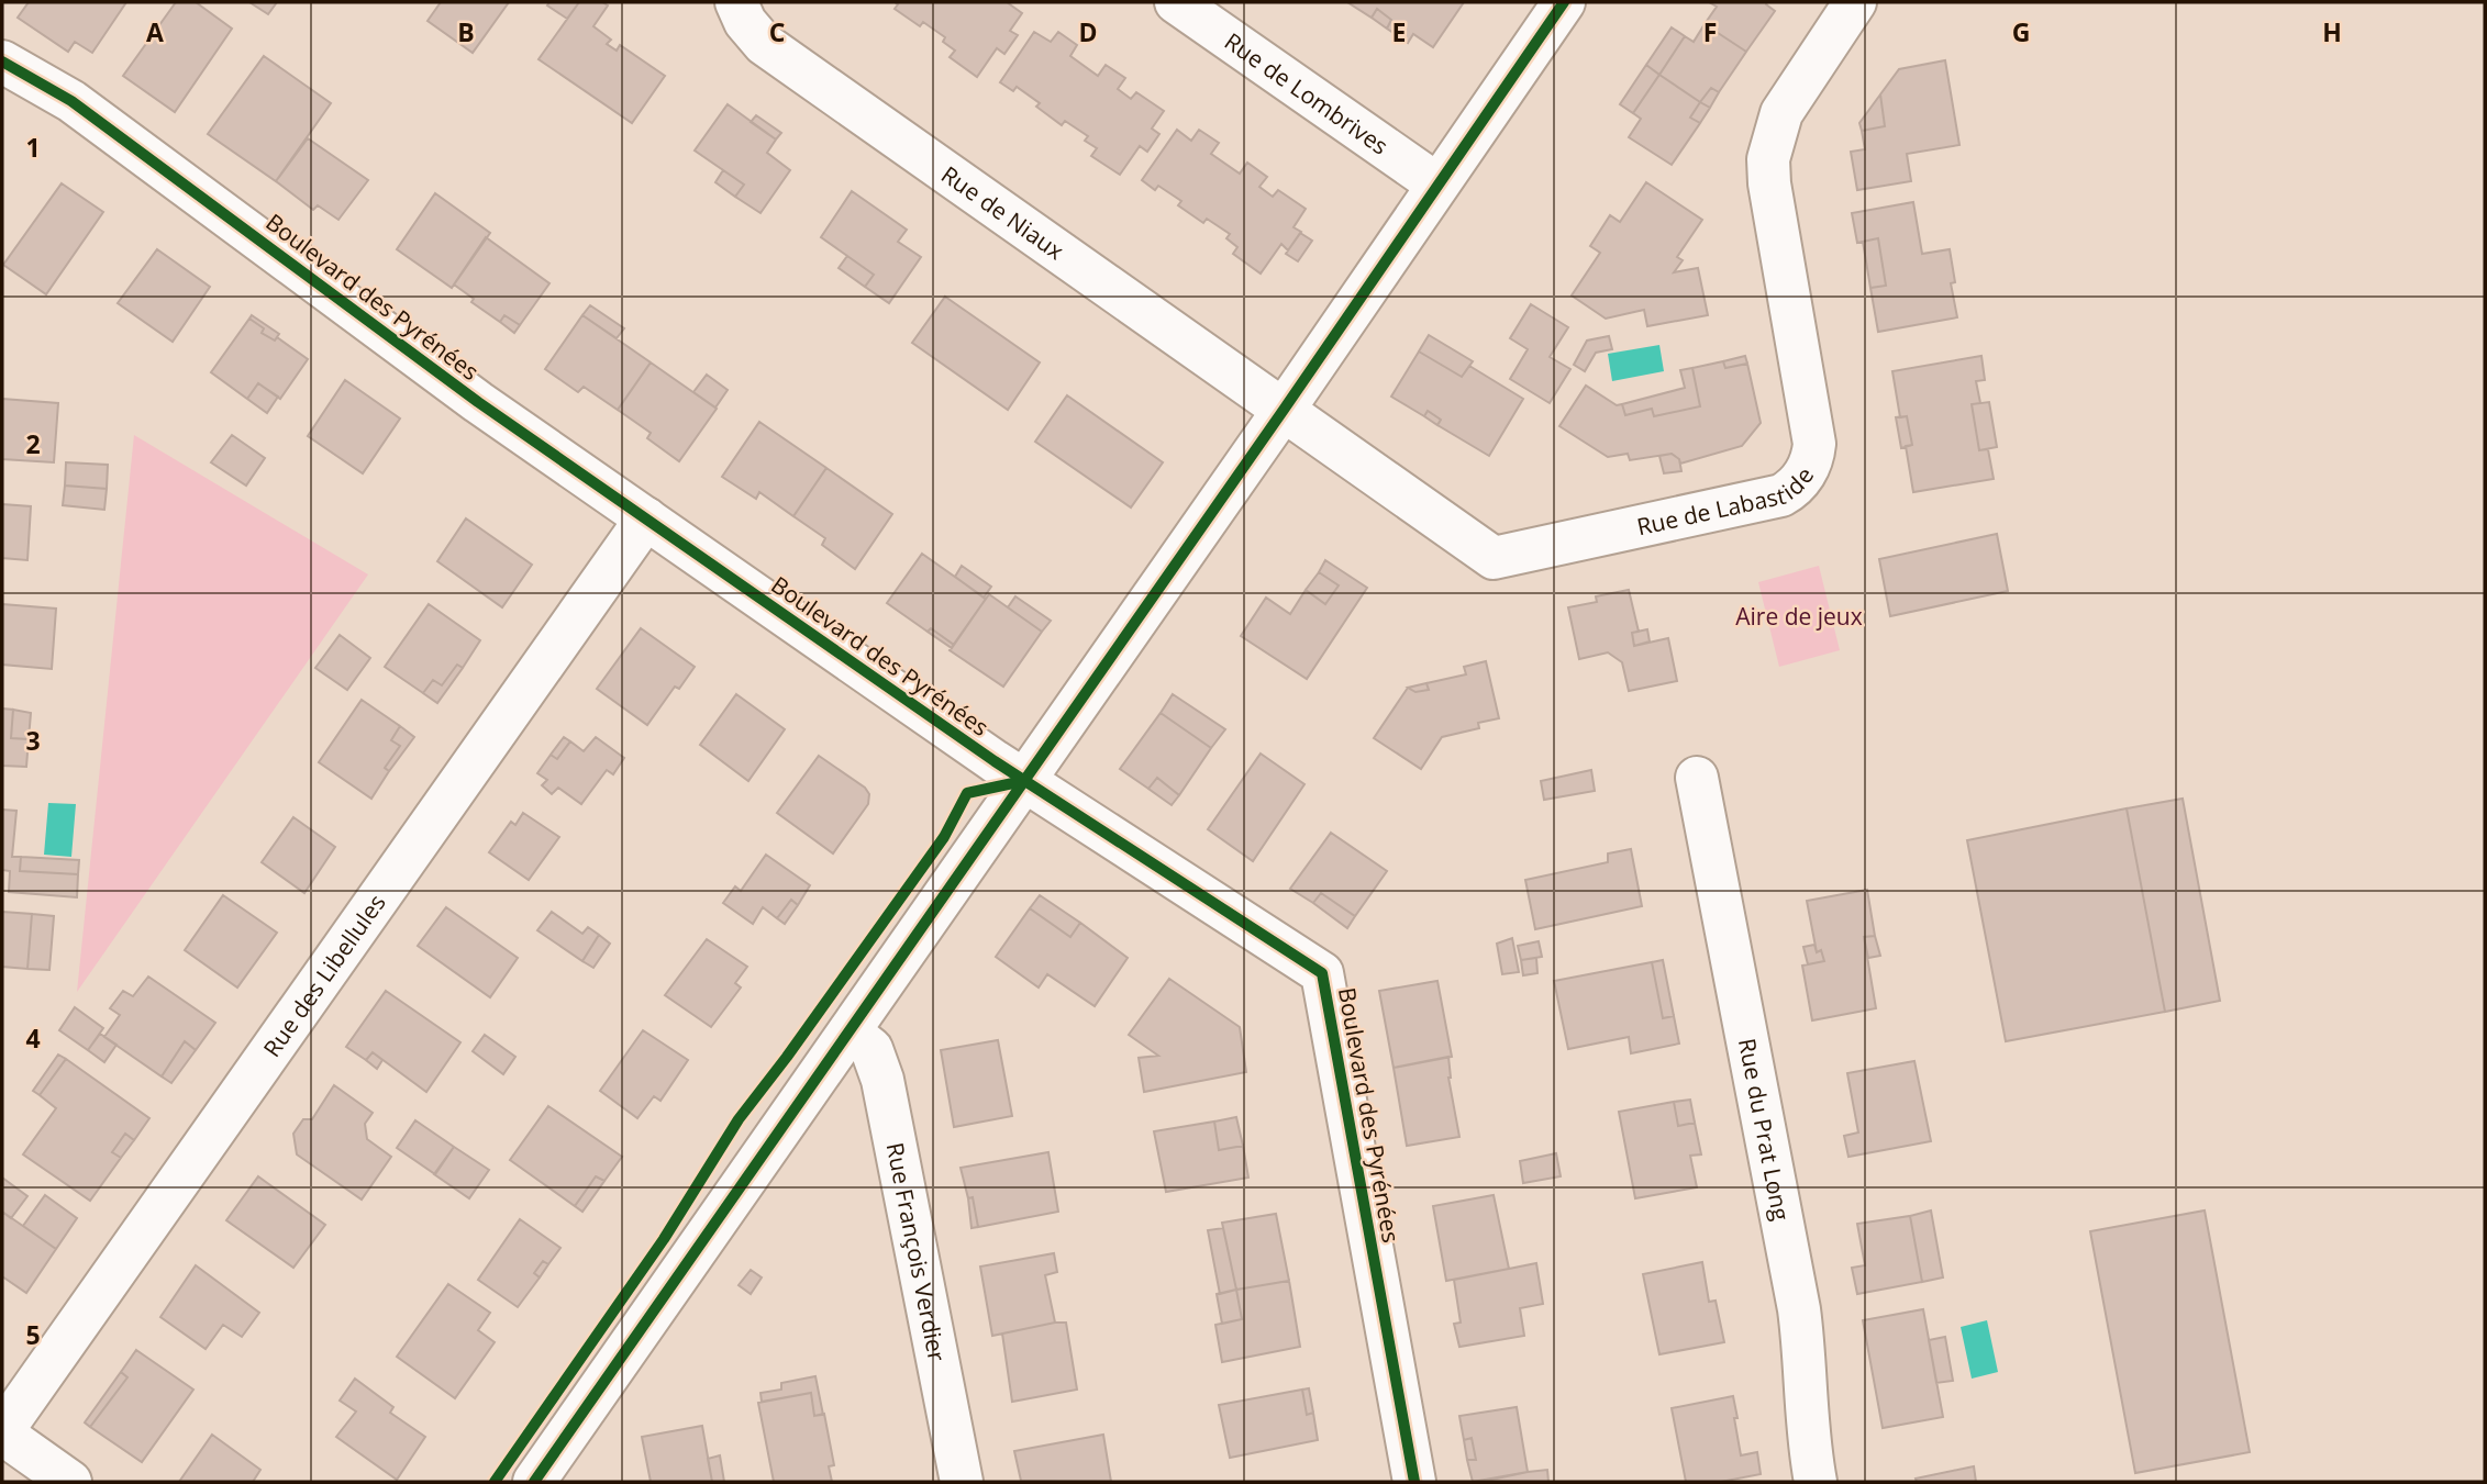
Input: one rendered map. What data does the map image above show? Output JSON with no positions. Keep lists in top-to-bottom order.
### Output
{
  "streets": {
    "street": [
      "Rue de Lombrives",
      "Rue de Niaux",
      "Boulevard des Pyrénées",
      "Rue de Labastide",
      "Rue des Libellules",
      "Rue du Prat Long",
      "Rue François Verdier"
    ]
  },
  "crossings": [
    ["Rue de Niaux", "Rue de Labastide"],
    ["Boulevard des Pyrénées", "Rue des Libellules"]
  ],
  "parks": ["Aire de jeux"],
  "grid": {
    "columns": [
      "A",
      "B",
      "C",
      "D",
      "E",
      "F",
      "G",
      "H"
    ],
    "rows": [
      "1",
      "2",
      "3",
      "4",
      "5"
    ]
  }
}
